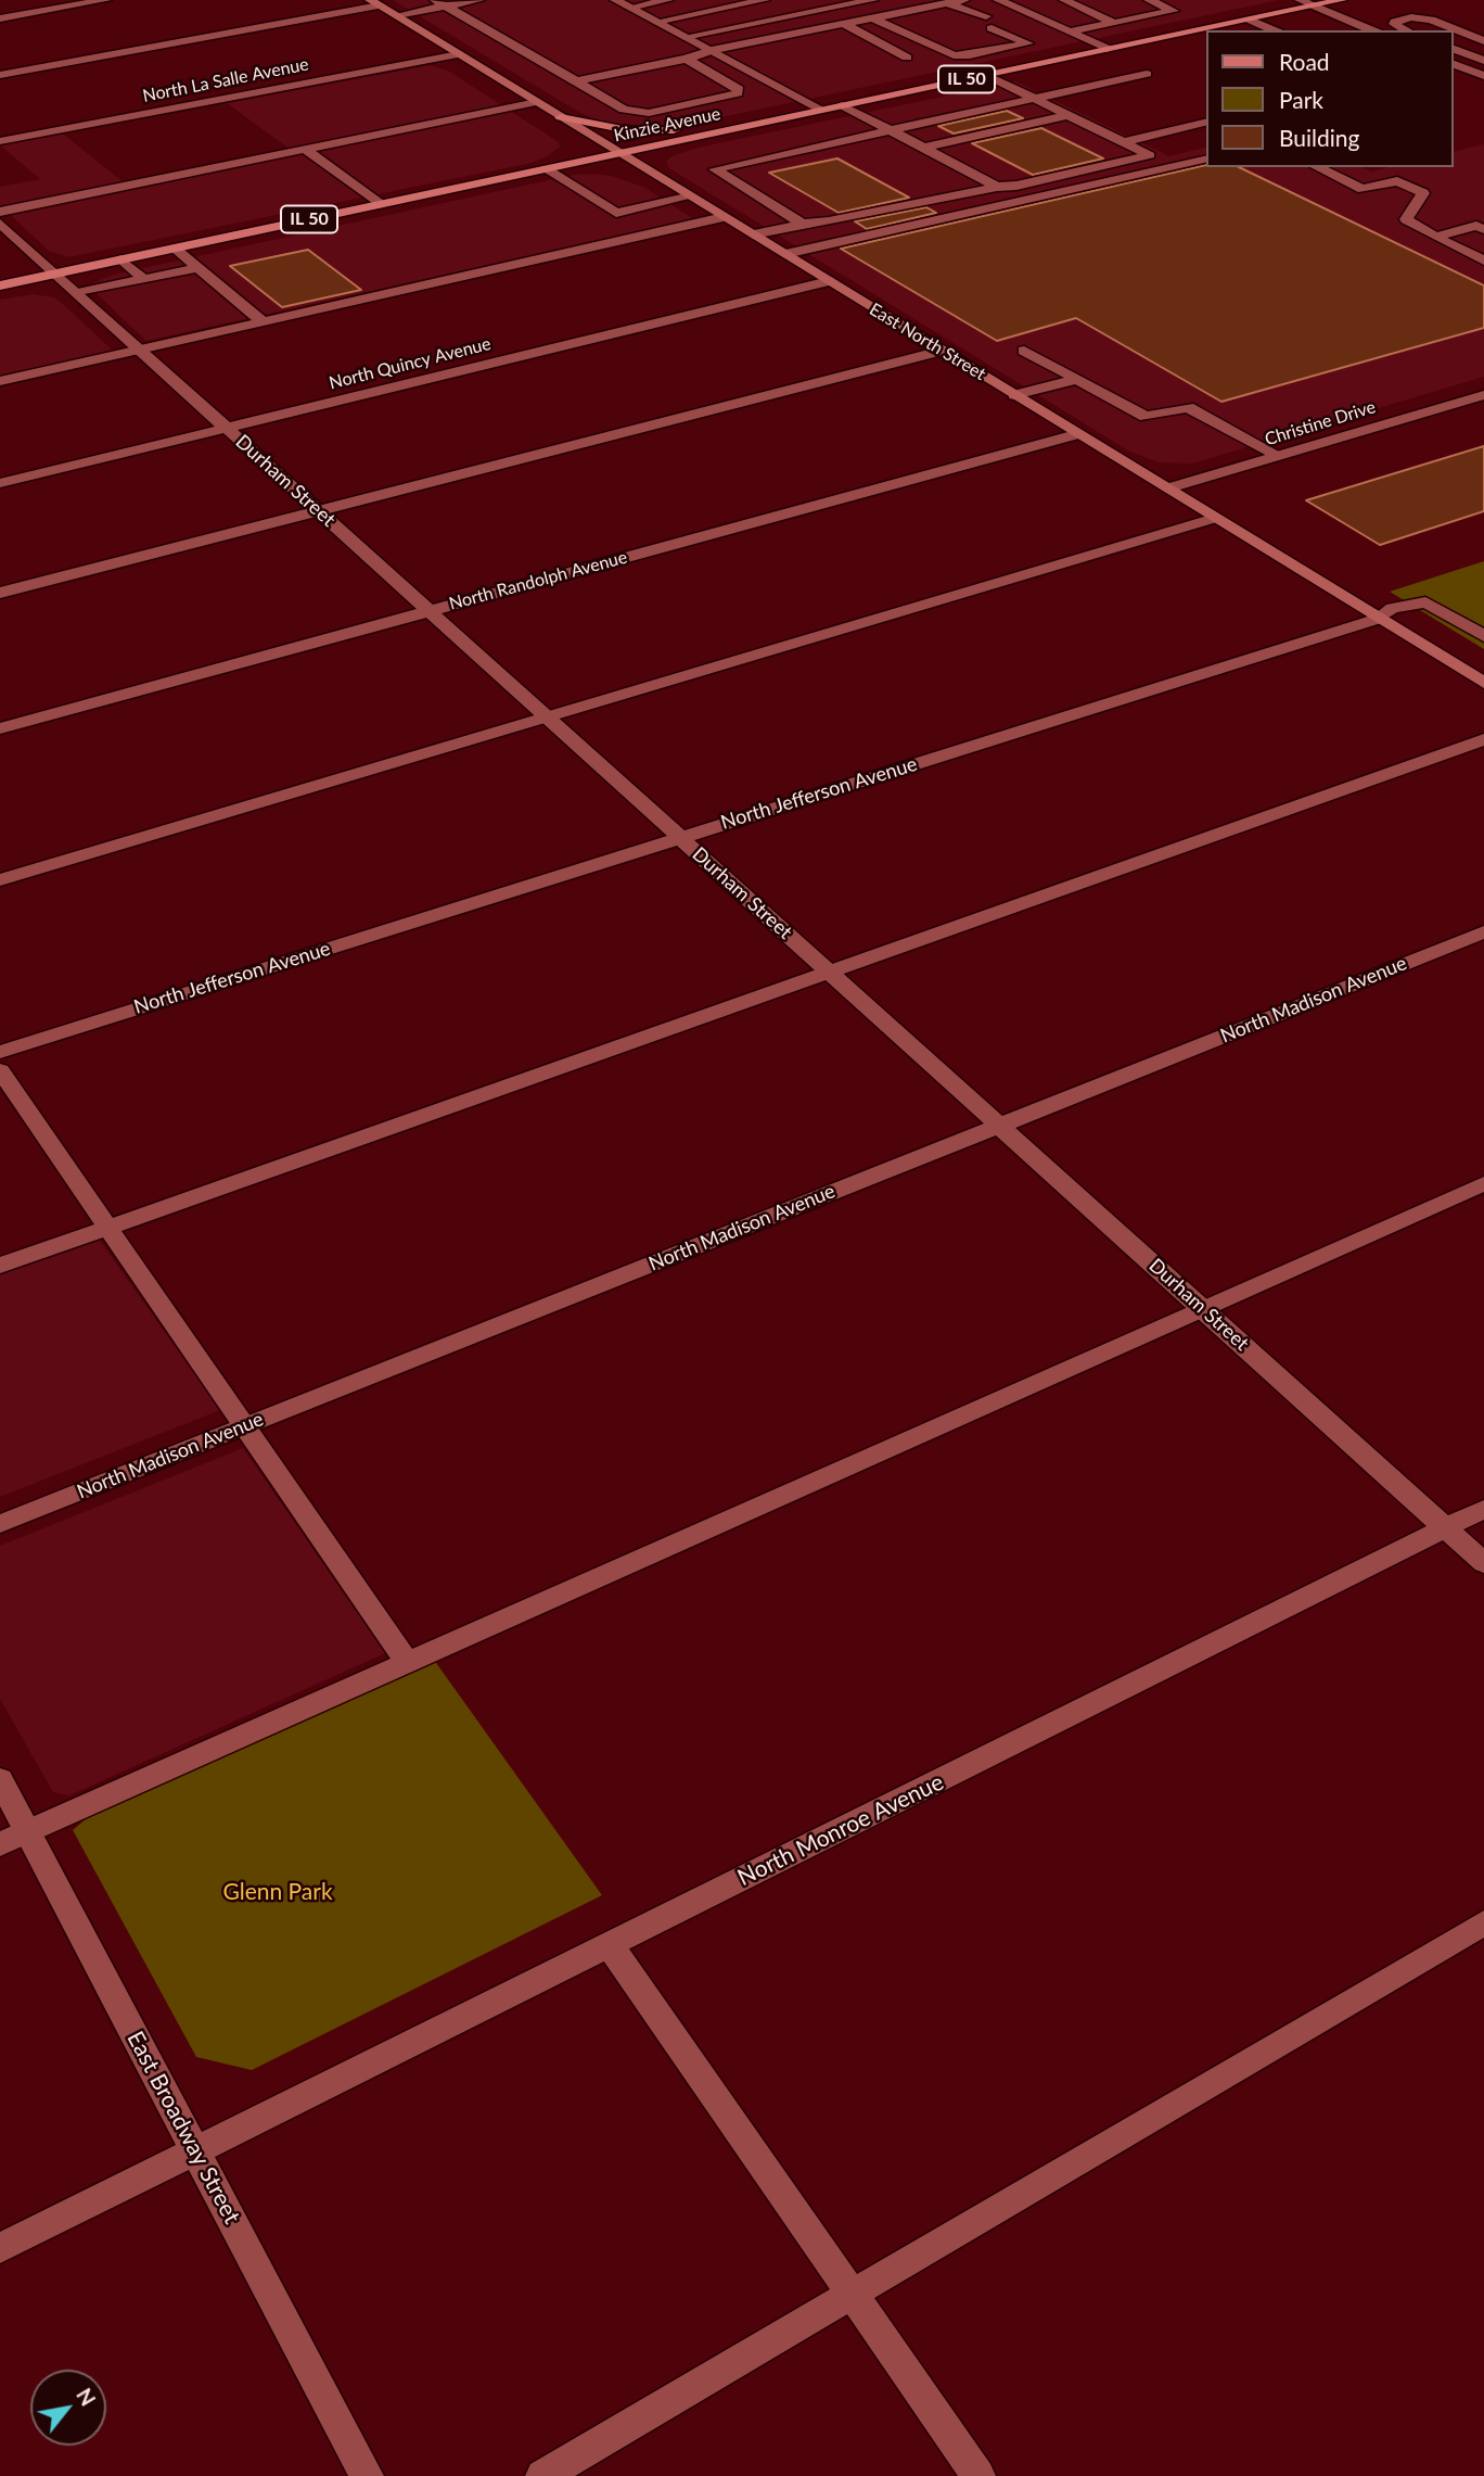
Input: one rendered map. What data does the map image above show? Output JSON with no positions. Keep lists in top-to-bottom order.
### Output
{
  "streets": {
    "main road": ["IL 50", "Kinzie Avenue"],
    "street": [
      "North La Salle Avenue",
      "East North Street",
      "North Quincy Avenue",
      "Christine Drive",
      "Durham Street",
      "North Randolph Avenue",
      "North Jefferson Avenue",
      "North Madison Avenue",
      "North Monroe Avenue",
      "East Broadway Street"
    ]
  },
  "crossings": [
    ["North La Salle Avenue", "East North Street"],
    ["Kinzie Avenue", "East North Street"],
    ["Kinzie Avenue", "Durham Street"],
    ["East North Street", "North Quincy Avenue"],
    ["East North Street", "Christine Drive"],
    ["East North Street", "North Randolph Avenue"],
    ["East North Street", "North Jefferson Avenue"],
    ["North Quincy Avenue", "Durham Street"],
    ["Durham Street", "North Randolph Avenue"],
    ["Durham Street", "North Jefferson Avenue"],
    ["Durham Street", "North Madison Avenue"],
    ["Durham Street", "North Monroe Avenue"],
    ["North Monroe Avenue", "East Broadway Street"]
  ],
  "parks": ["Glenn Park"],
  "legend": ["Road", "Park", "Building"],
  "north": "top right"
}
